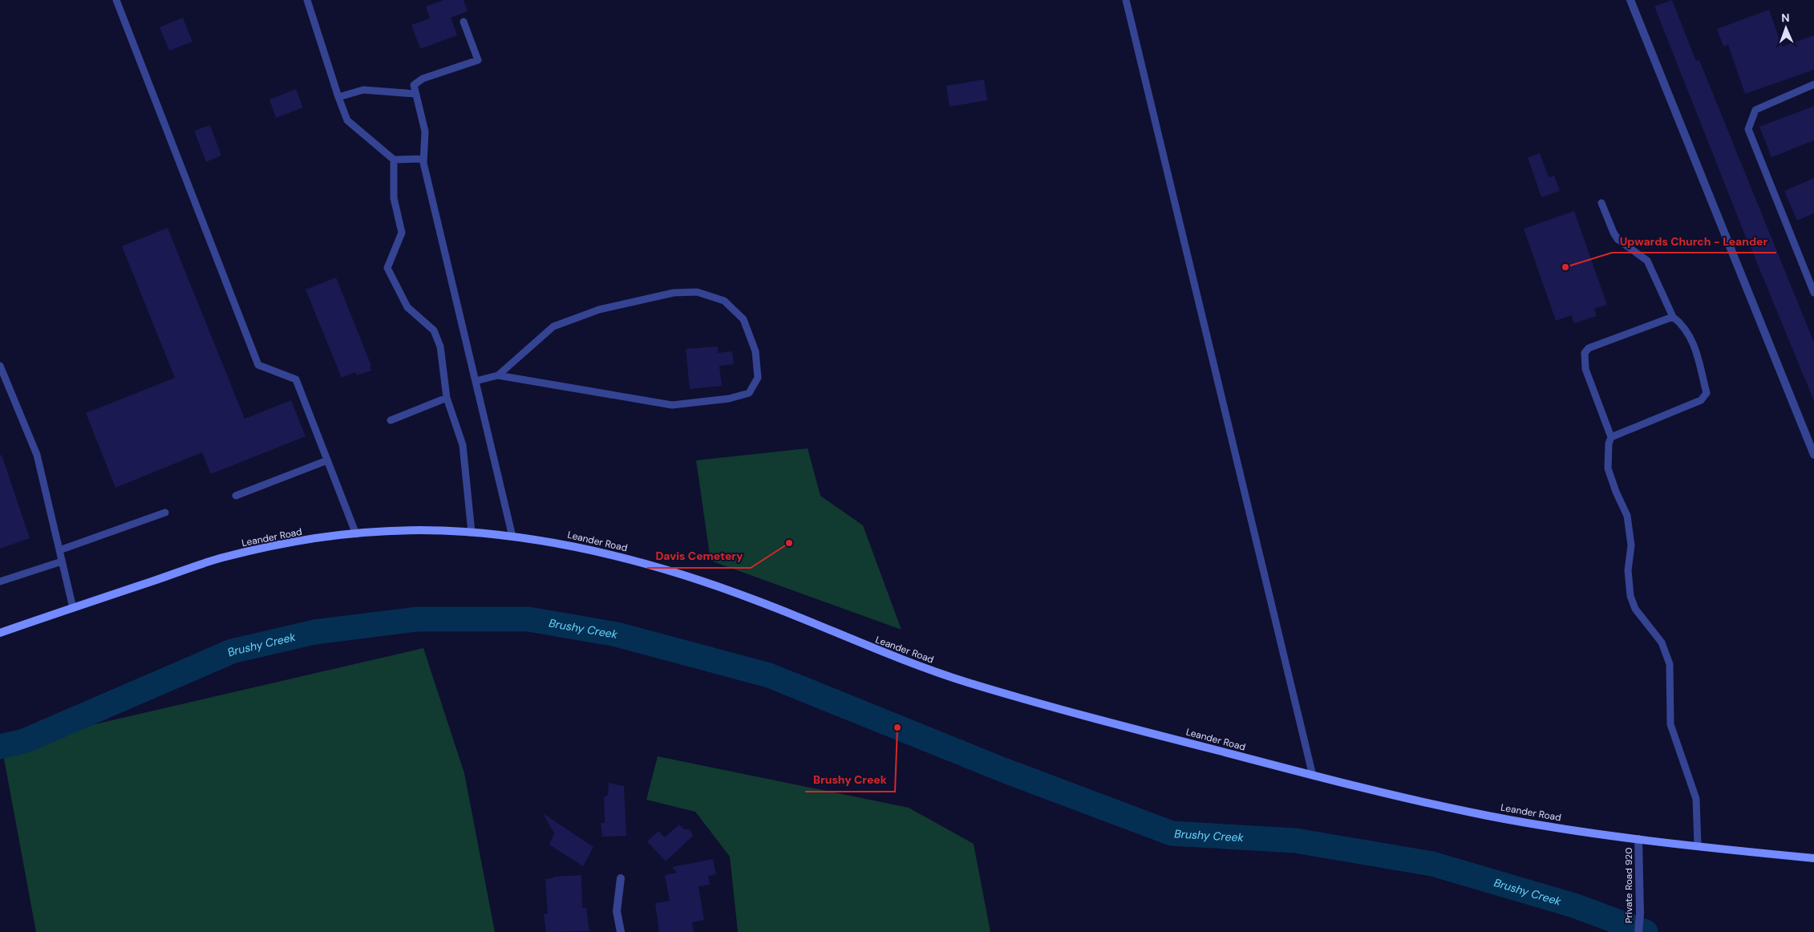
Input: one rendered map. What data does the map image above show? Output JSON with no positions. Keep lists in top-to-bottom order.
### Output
{
  "streets": {
    "main road": ["Leander Road"],
    "street": ["Private Road 920"]
  },
  "crossings": [
    ["Leander Road", "Private Road 920"]
  ],
  "water": ["Brushy Creek"],
  "places": ["Upwards Church - Leander", "Davis Cemetery", "Brushy Creek"],
  "north": "top"
}
